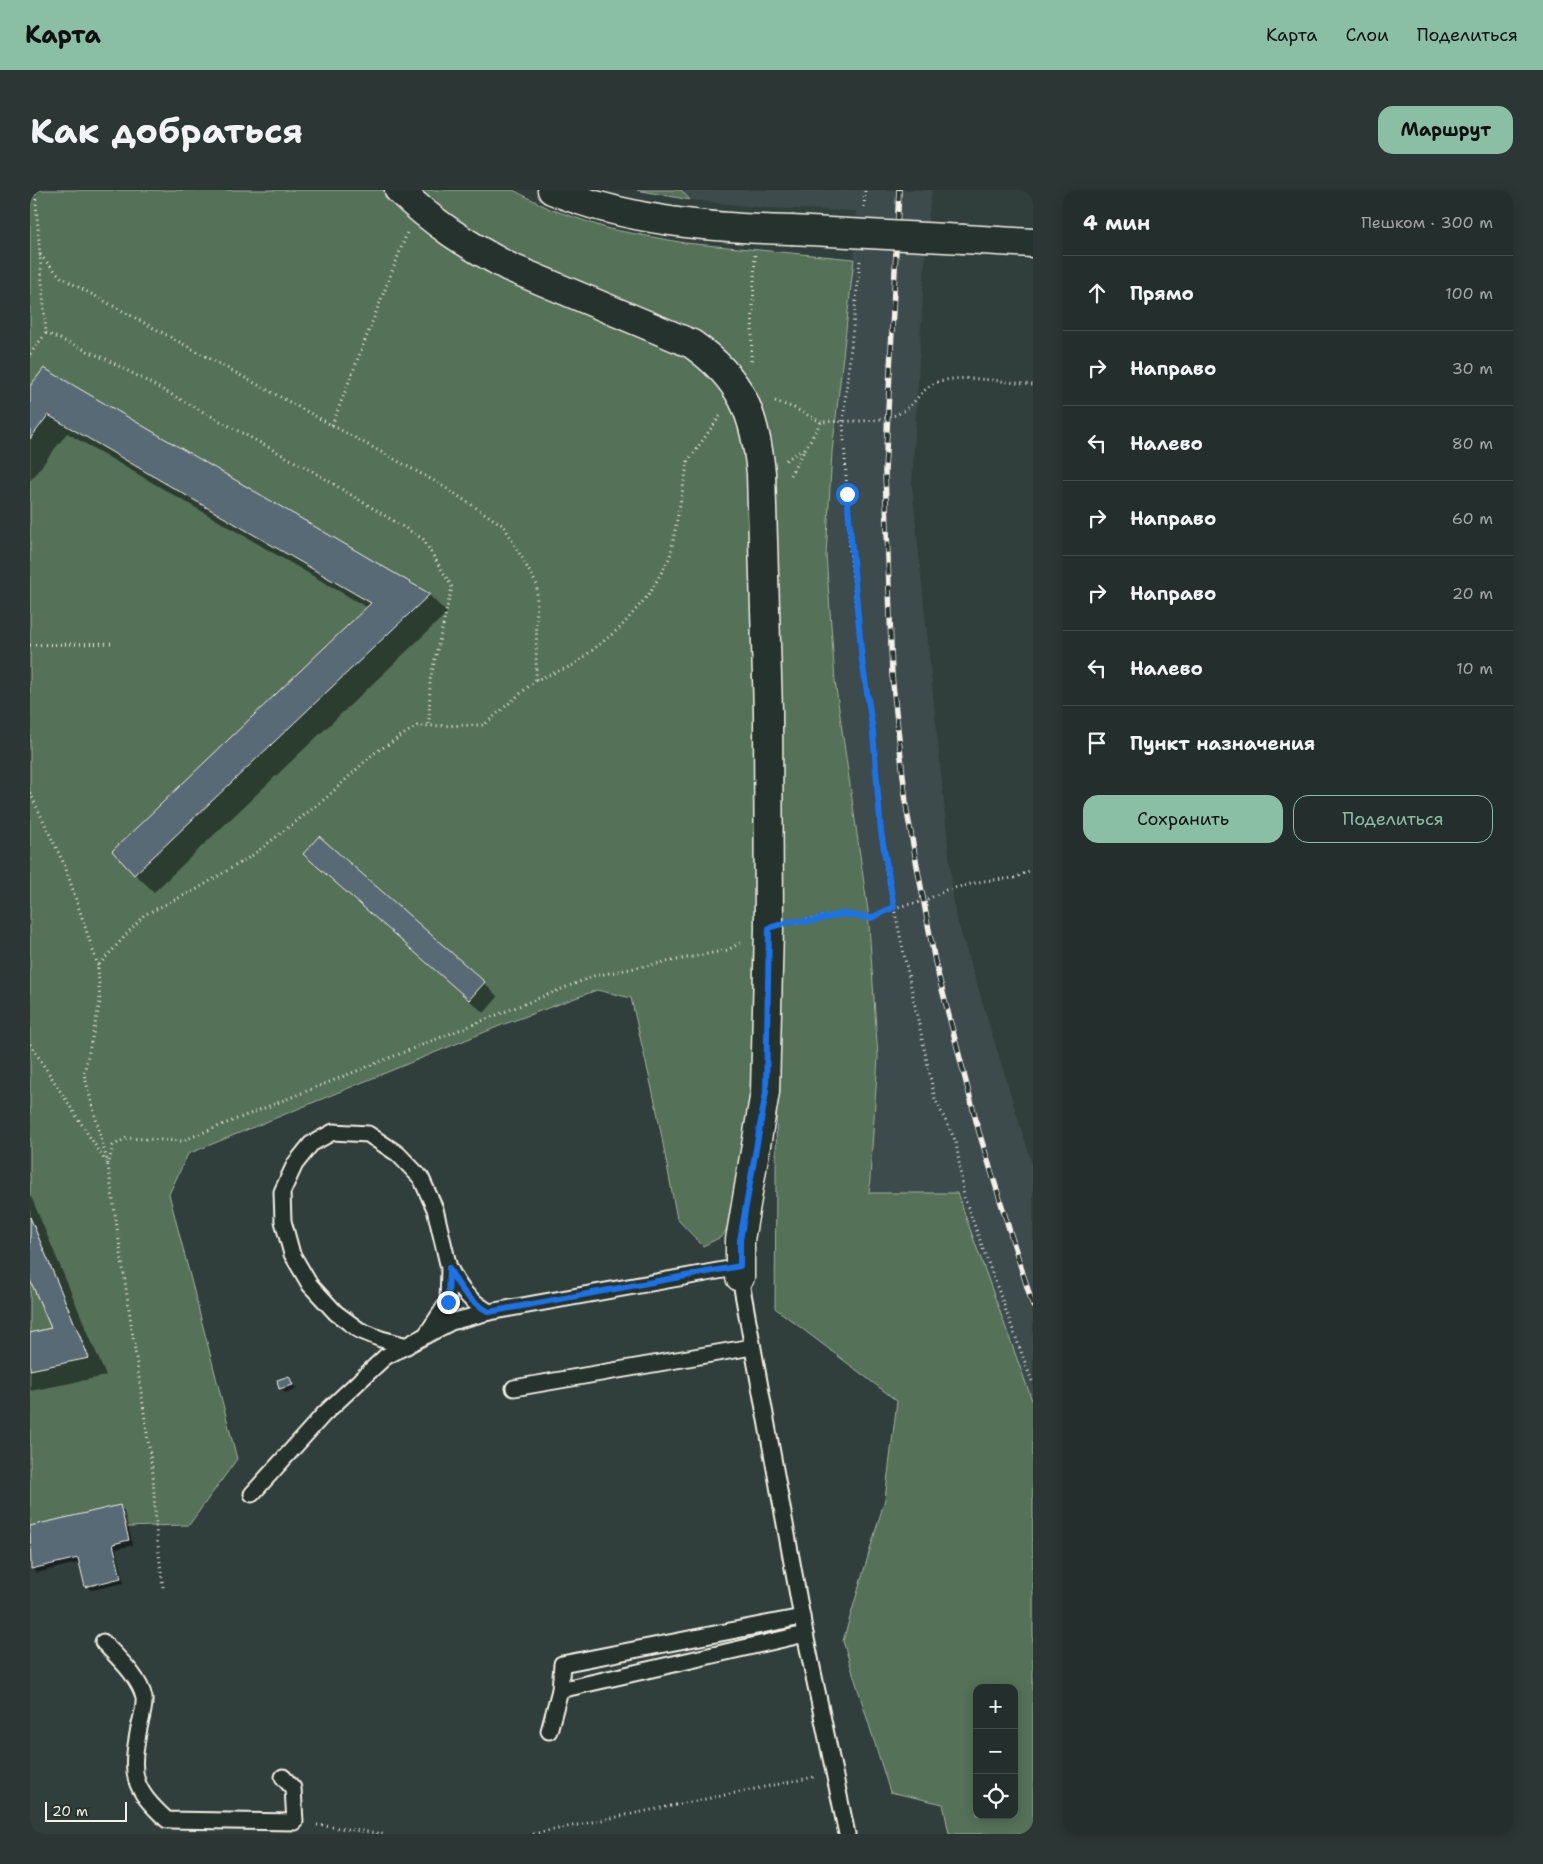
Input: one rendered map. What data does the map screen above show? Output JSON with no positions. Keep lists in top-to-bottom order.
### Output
{
  "scale_bar": "20 m",
  "page": {
    "header": "Карта",
    "nav": ["Карта", "Слои", "Поделиться"],
    "buttons": [
      "Маршрут",
      ["Сохранить", "Поделиться"]
    ],
    "title": "Как добраться",
    "heading": ["4 мин", "Пешком · 300 m"],
    "list": [
      ["Прямо", "100 m"],
      ["Направо", "30 m"],
      ["Налево", "80 m"],
      ["Направо", "60 m"],
      ["Направо", "20 m"],
      ["Налево", "10 m"],
      "Пункт назначения"
    ],
    "map_buttons": ["+", "−"],
    "scale": "20 m"
  }
}
